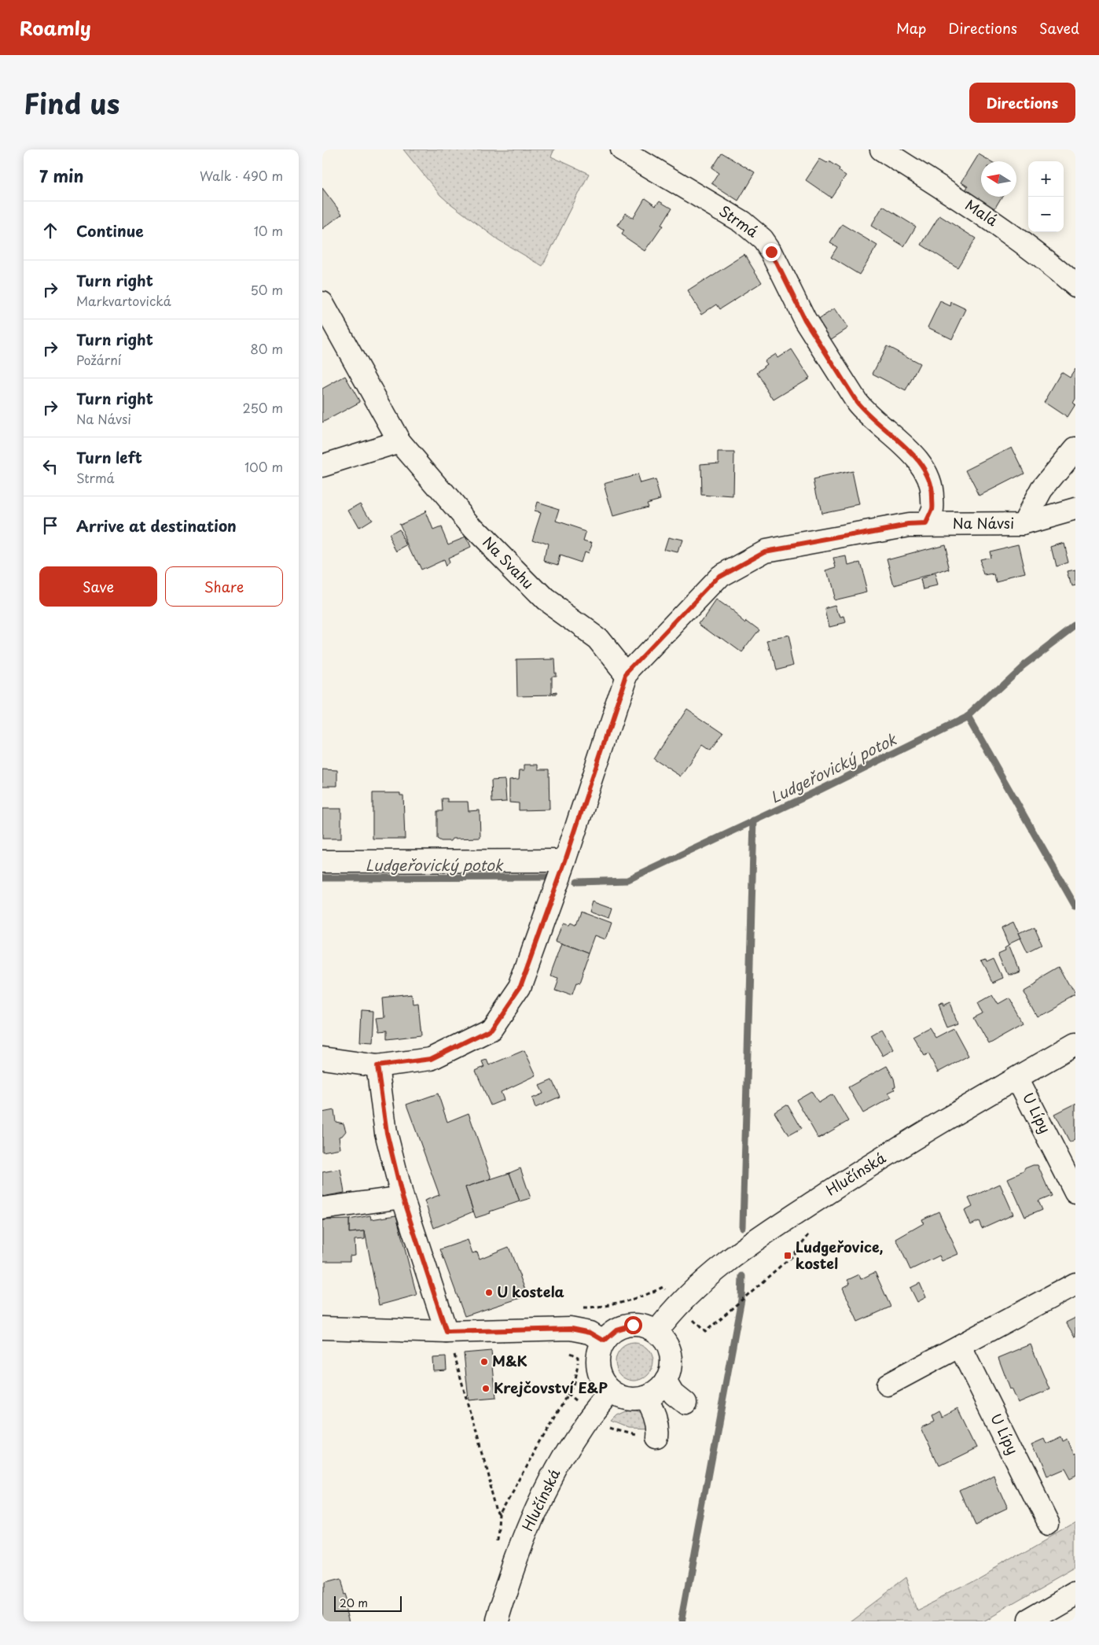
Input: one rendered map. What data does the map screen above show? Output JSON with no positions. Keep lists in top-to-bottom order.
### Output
{
  "streets": {
    "street": [
      "Malá",
      "Strmá",
      "Na Návsi",
      "Na Svahu",
      "U Lípy",
      "Hlučínská"
    ]
  },
  "crossings": [
    ["Strmá", "Na Návsi"],
    ["Na Návsi", "Na Svahu"],
    ["U Lípy", "Hlučínská"]
  ],
  "water": ["Ludgeřovický potok"],
  "places": {
    "transit": ["Ludgeřovice, kostel"],
    "other": ["U kostela", "M&K", "Krejčovství E&P"]
  },
  "scale_bar": "20 m",
  "north": "left",
  "page": {
    "header": "Roamly",
    "nav": ["Map", "Directions", "Saved"],
    "title": "Find us",
    "buttons": [
      "Directions",
      ["Save", "Share"]
    ],
    "heading": ["7 min", "Walk · 490 m"],
    "map_buttons": ["+", "−"],
    "list": [
      ["Continue", "10 m"],
      ["Turn right", "Markvartovická", "50 m"],
      ["Turn right", "Požární", "80 m"],
      ["Turn right", "Na Návsi", "250 m"],
      ["Turn left", "Strmá", "100 m"],
      "Arrive at destination"
    ],
    "scale": "20 m"
  }
}
